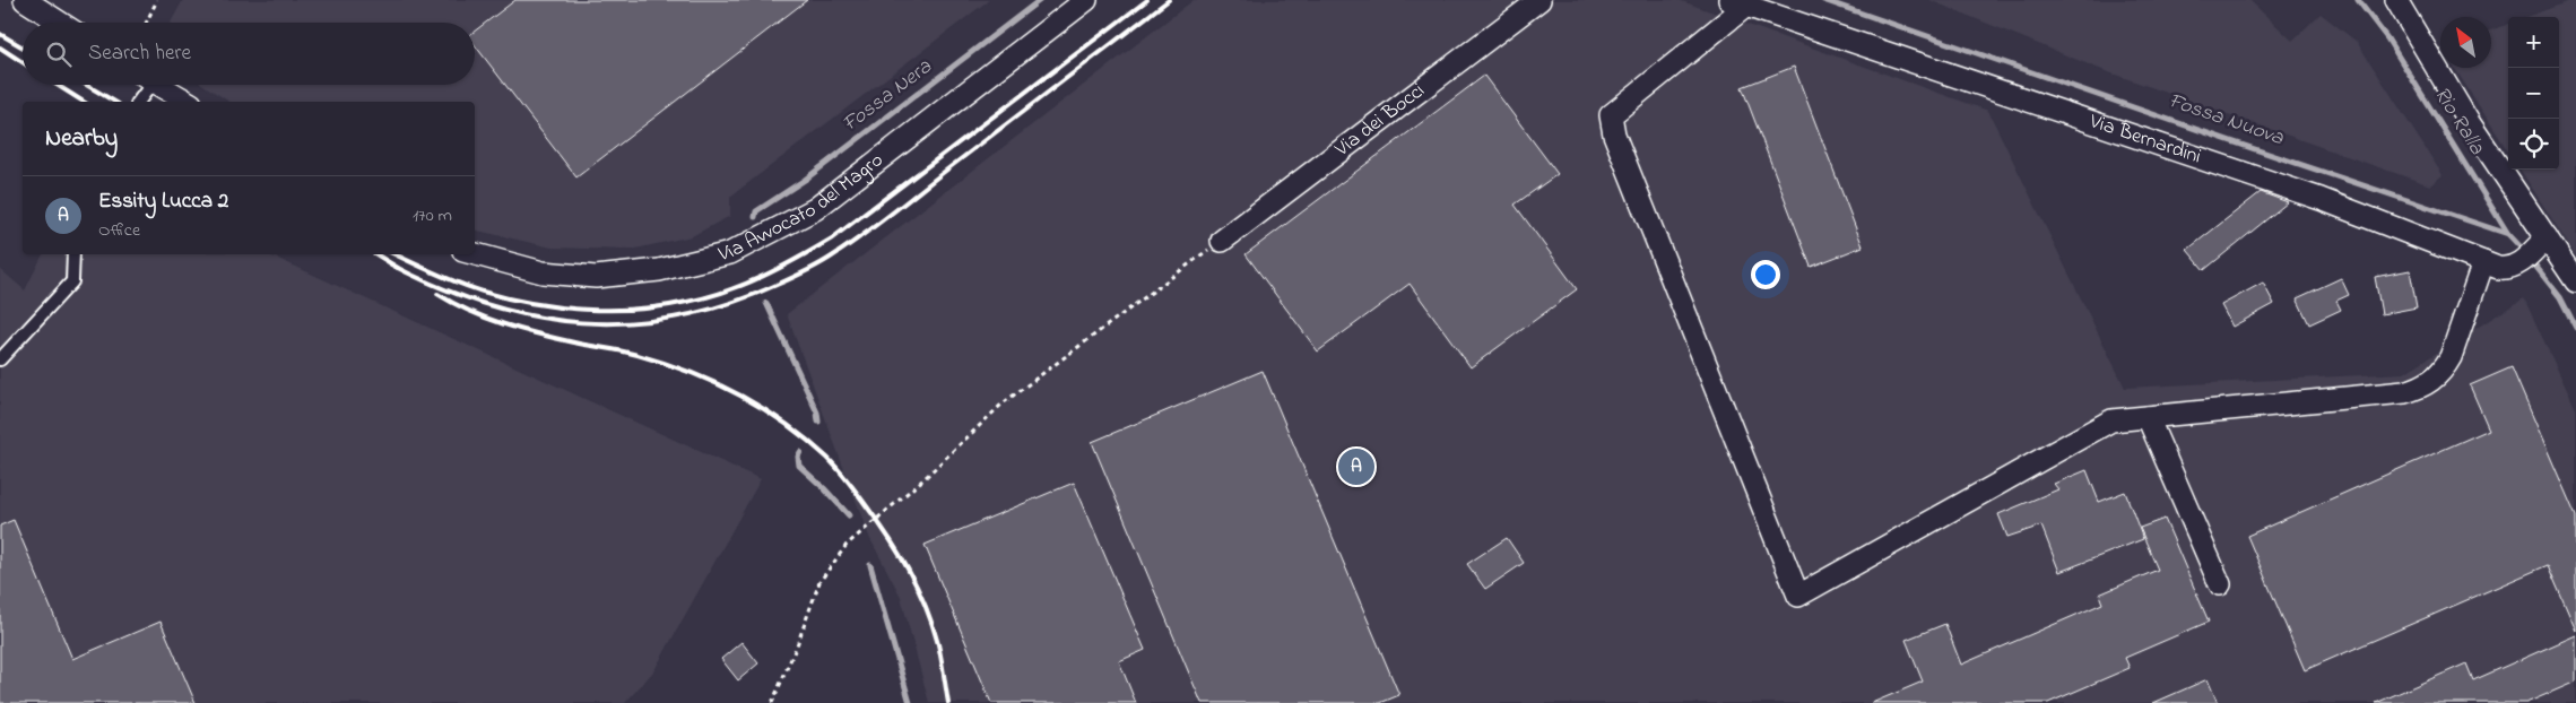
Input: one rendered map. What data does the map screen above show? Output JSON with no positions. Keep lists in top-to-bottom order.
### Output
{
  "streets": {
    "street": ["Via dei Bocci", "Via Bernardini", "Via Avvocato del Magro"]
  },
  "water": ["Fossa Nera", "Fossa Nuova", "Rio Ralla"],
  "north": "top left",
  "page": {
    "map_buttons": ["+", "−"],
    "search": "Search here",
    "heading": "Nearby",
    "list": [
      {
        "mark": "A",
        "name": "Essity Lucca 2",
        "note": "Office",
        "value": "170 m"
      }
    ],
    "pins": "A"
  }
}
